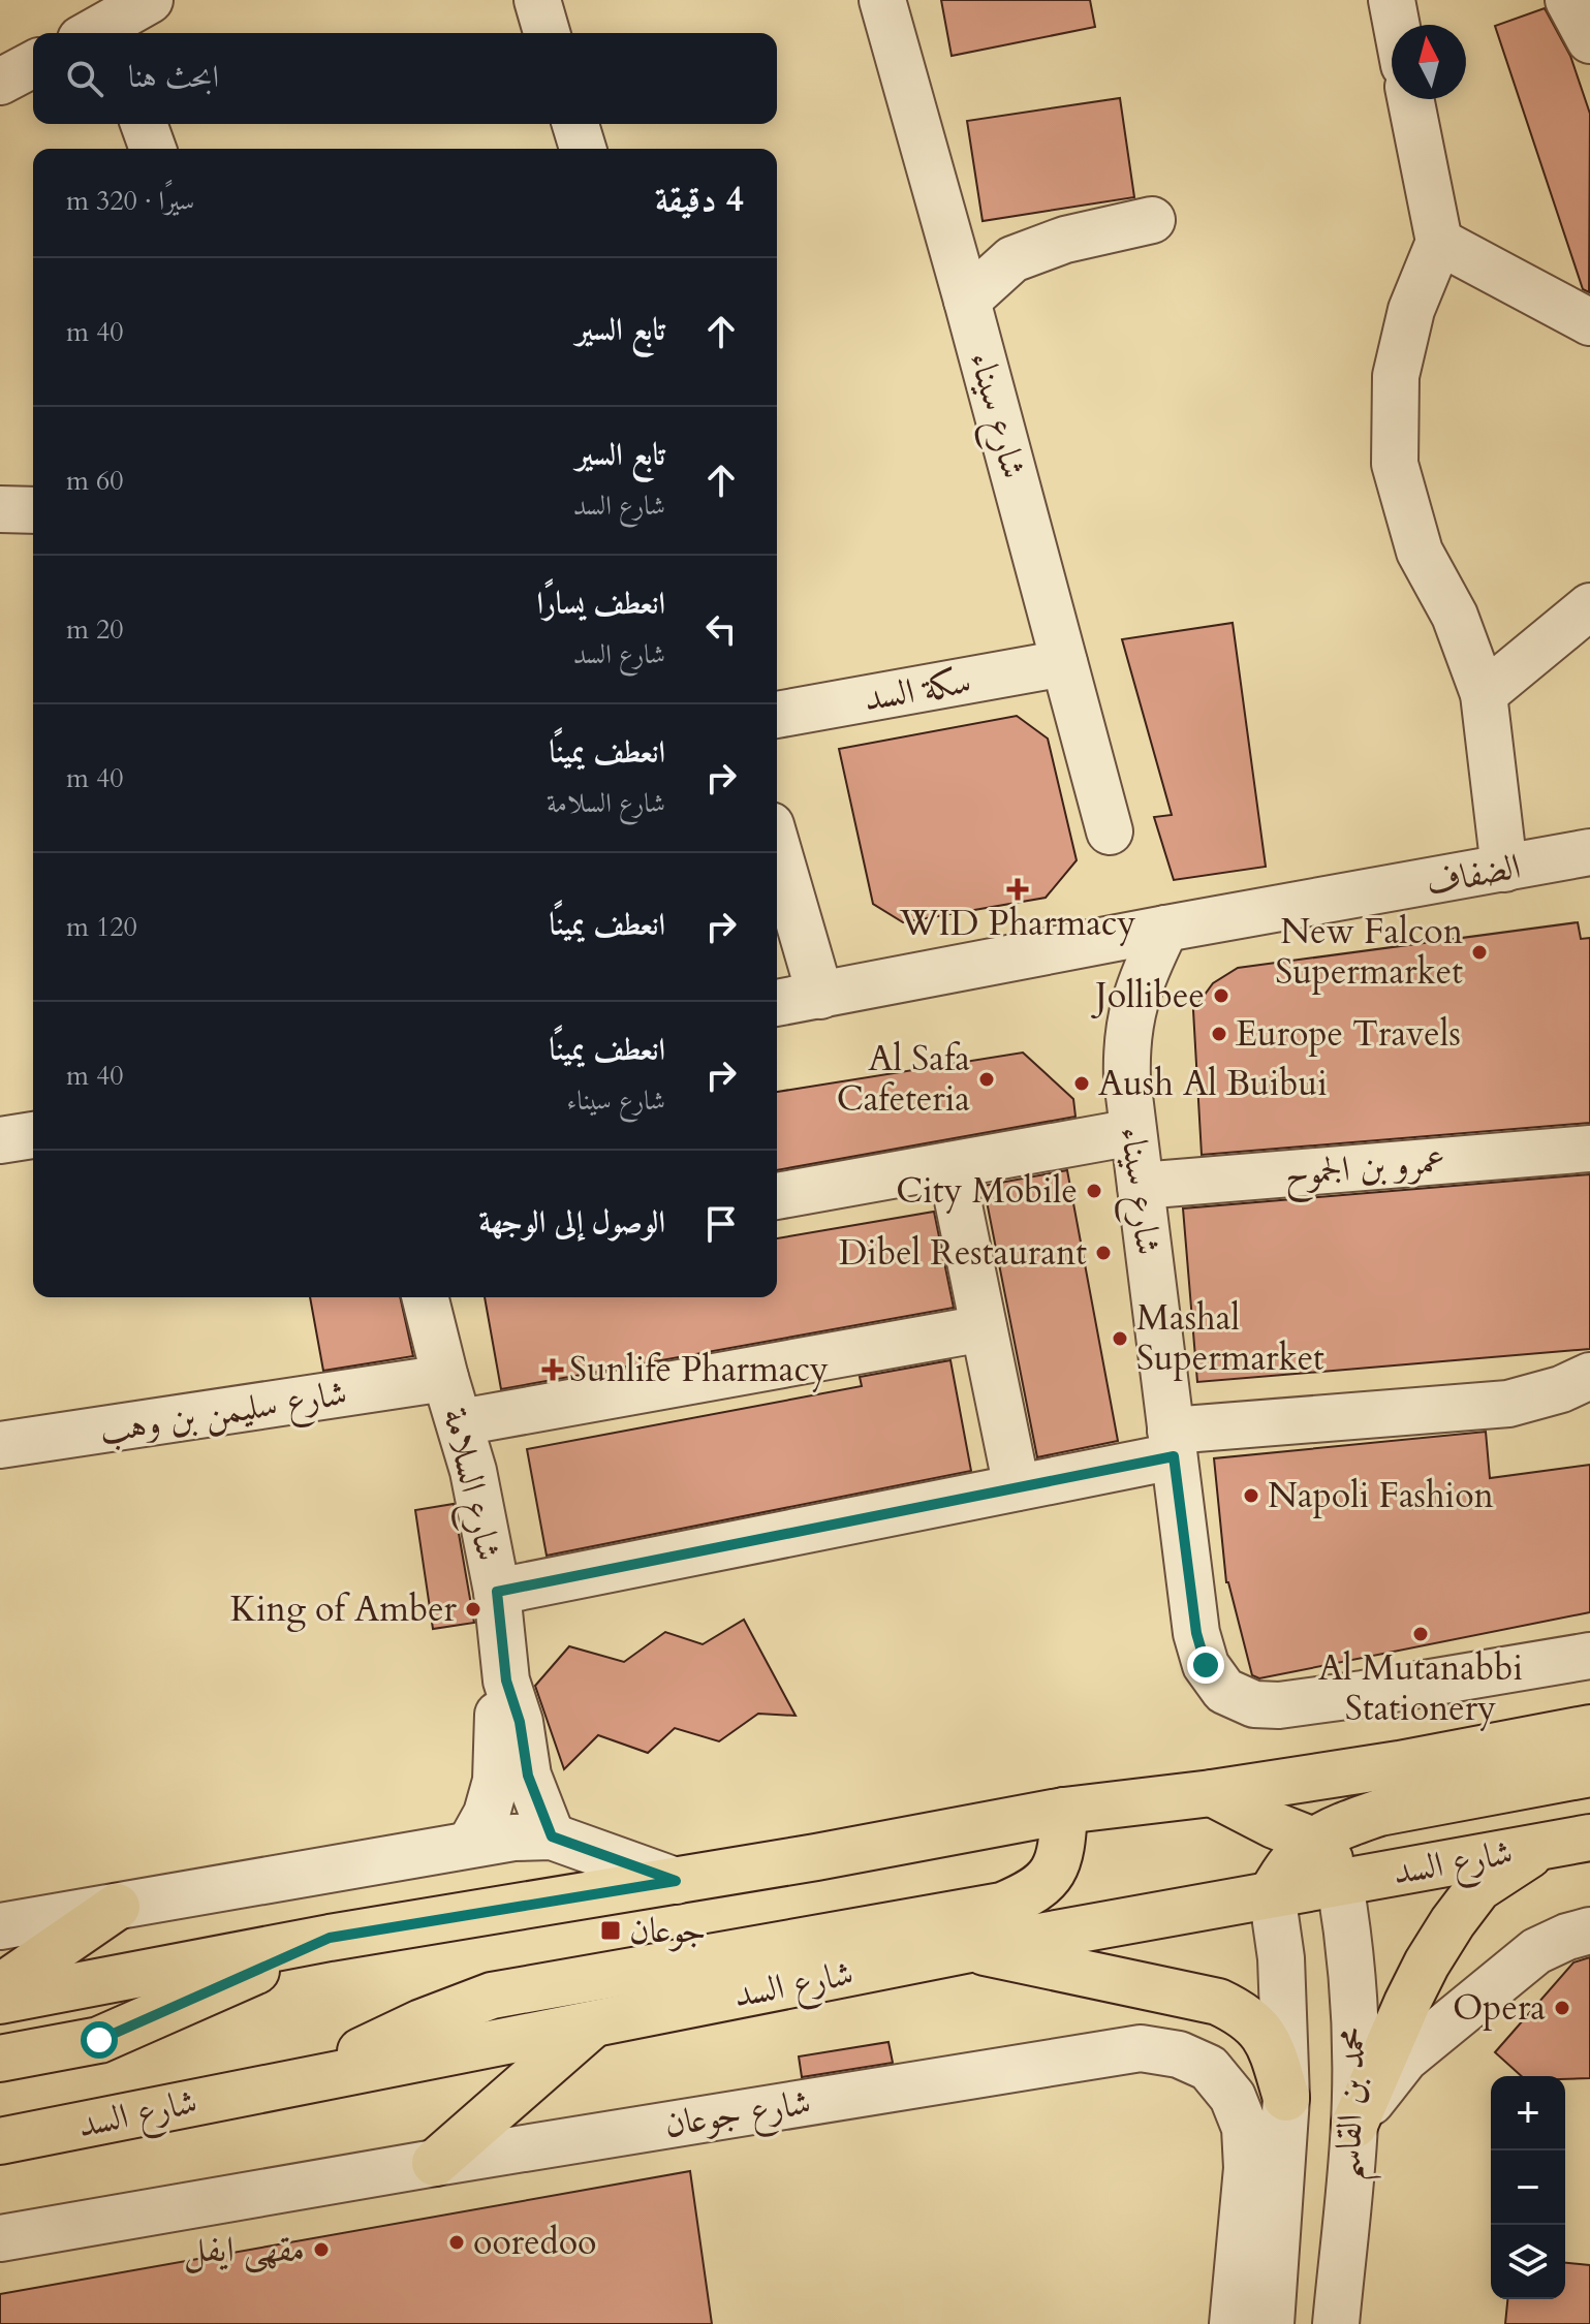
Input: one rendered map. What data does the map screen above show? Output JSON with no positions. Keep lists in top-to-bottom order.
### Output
{
  "streets": {
    "main road": ["شارع السد"],
    "street": [
      "شارع سيناء",
      "سكة السد",
      "الضفاف",
      "عمرو بن الجموح",
      "شارع سليمن بن وهب",
      "شارع السلامة",
      "محمد بن القاسم",
      "شارع جوعان"
    ]
  },
  "crossings": [
    ["شارع سيناء", "سكة السد"],
    ["شارع سيناء", "الضفاف"],
    ["شارع سيناء", "عمرو بن الجموح"],
    ["شارع سليمن بن وهب", "شارع السلامة"],
    ["شارع السد", "محمد بن القاسم"]
  ],
  "places": {
    "health": ["WID Pharmacy", "Sunlife Pharmacy"],
    "other": [
      "New Falcon Supermarket",
      "Jollibee",
      "Europe Travels",
      "Al Safa Cafeteria",
      "Aush Al Buibui",
      "City Mobile",
      "Dibel Restaurant",
      "Mashal Supermarket",
      "Napoli Fashion",
      "King of Amber",
      "Al Mutanabbi Stationery",
      "Opera",
      "ooredoo",
      "مقهى ايفل"
    ],
    "transit": ["جوعان"]
  },
  "north": "top",
  "page": {
    "search": "ابحث هنا",
    "heading": ["4 دقيقة", "سيرًا · 320 m"],
    "list": [
      ["تابع السير", "40 m"],
      ["تابع السير", "شارع السد", "60 m"],
      ["انعطف يسارًا", "شارع السد", "20 m"],
      ["انعطف يمينًا", "شارع السلامة", "40 m"],
      ["انعطف يمينًا", "120 m"],
      ["انعطف يمينًا", "شارع سيناء", "40 m"],
      "الوصول إلى الوجهة"
    ],
    "map_buttons": ["+", "−"]
  }
}
